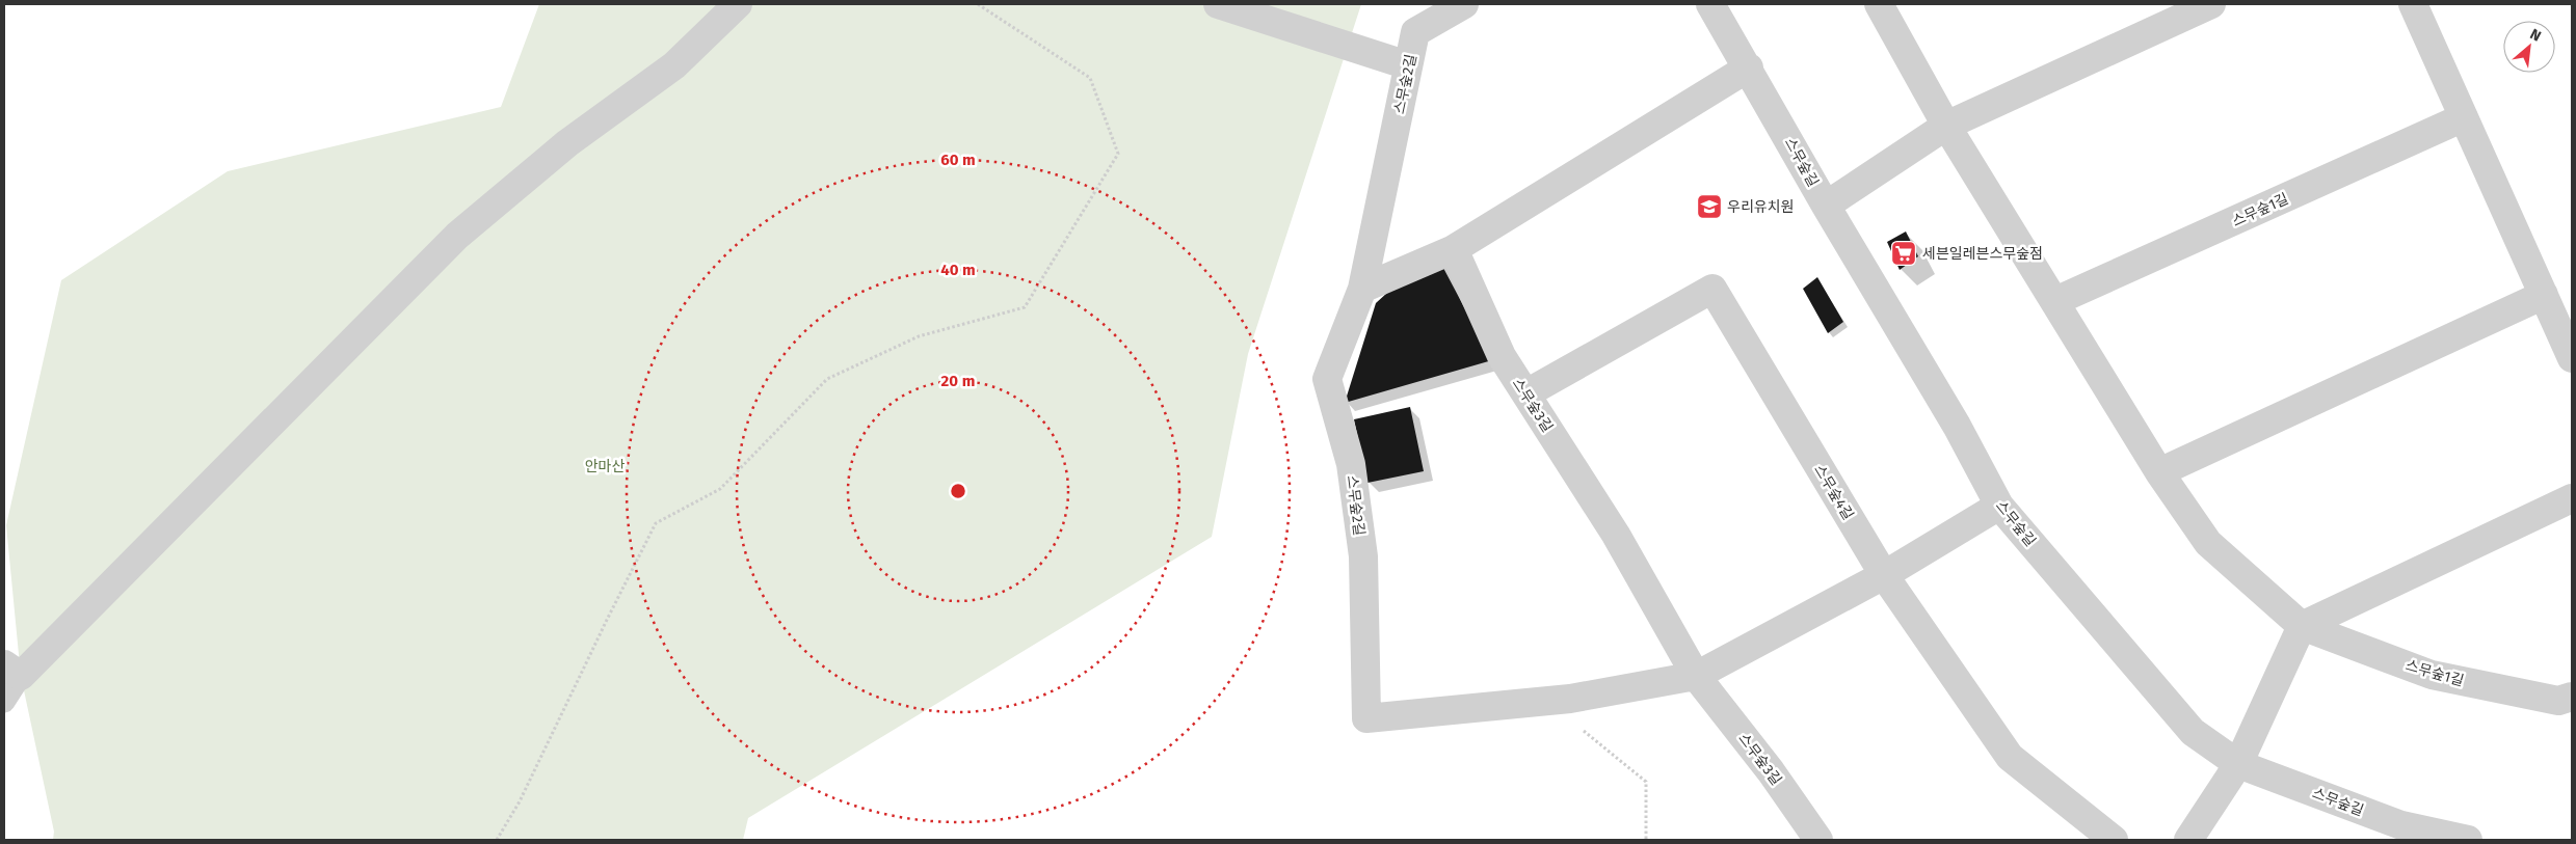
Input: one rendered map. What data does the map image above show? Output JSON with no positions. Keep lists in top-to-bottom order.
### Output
{
  "streets": {
    "street": [
      "스무숲2길",
      "스무숲길",
      "스무숲1길",
      "스무숲3길",
      "스무숲4길"
    ]
  },
  "crossings": [
    ["스무숲2길", "스무숲길"],
    ["스무숲2길", "스무숲3길"],
    ["스무숲2길", "스무숲4길"],
    ["스무숲3길", "스무숲4길"]
  ],
  "parks": ["안마산"],
  "places": {
    "school or university": ["우리유치원"],
    "supermarket": ["세븐일레븐스무숲점"]
  },
  "north": "top right",
  "rings": ["60 m", "40 m", "20 m"]
}
